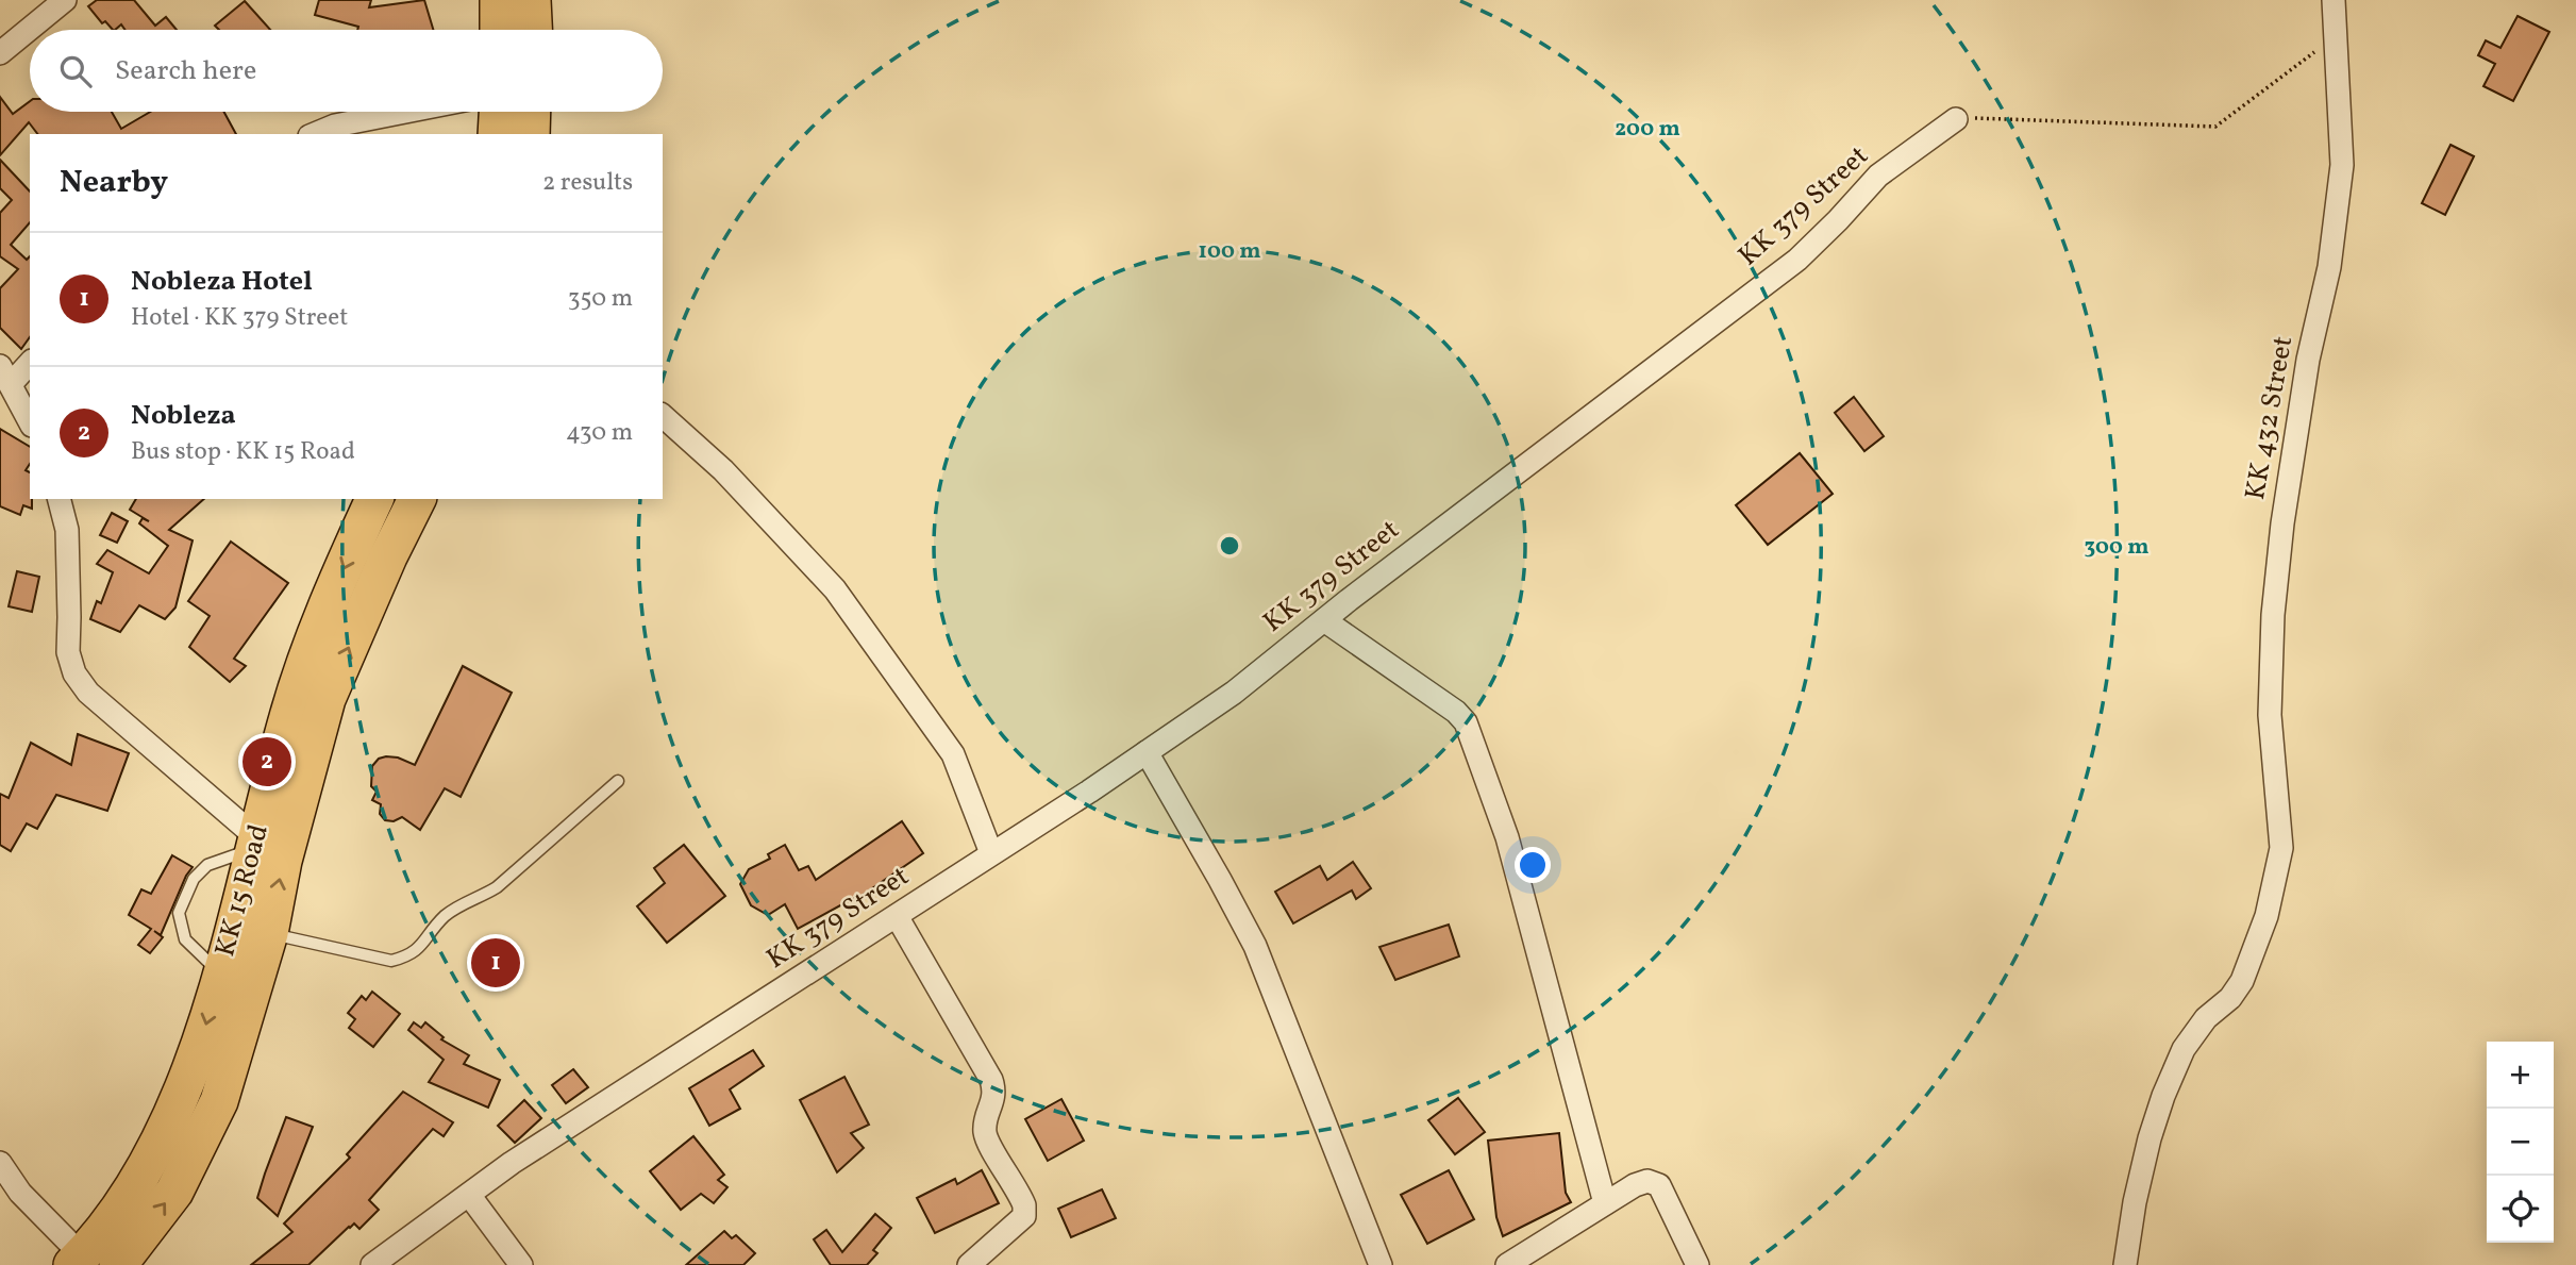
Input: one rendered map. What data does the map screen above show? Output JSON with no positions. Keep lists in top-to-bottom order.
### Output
{
  "streets": {
    "highway": ["KK 15 Road"],
    "street": ["KK 379 Street", "KK 432 Street"]
  },
  "page": {
    "search": "Search here",
    "heading": ["Nearby", "2 results"],
    "list": [
      {
        "mark": "1",
        "name": "Nobleza Hotel",
        "note": "Hotel · KK 379 Street",
        "value": "350 m"
      },
      {
        "mark": "2",
        "name": "Nobleza",
        "note": "Bus stop · KK 15 Road",
        "value": "430 m"
      }
    ],
    "pins": ["2", "1"],
    "map_buttons": ["+", "−"]
  },
  "rings": ["200 m", "100 m", "300 m"]
}
